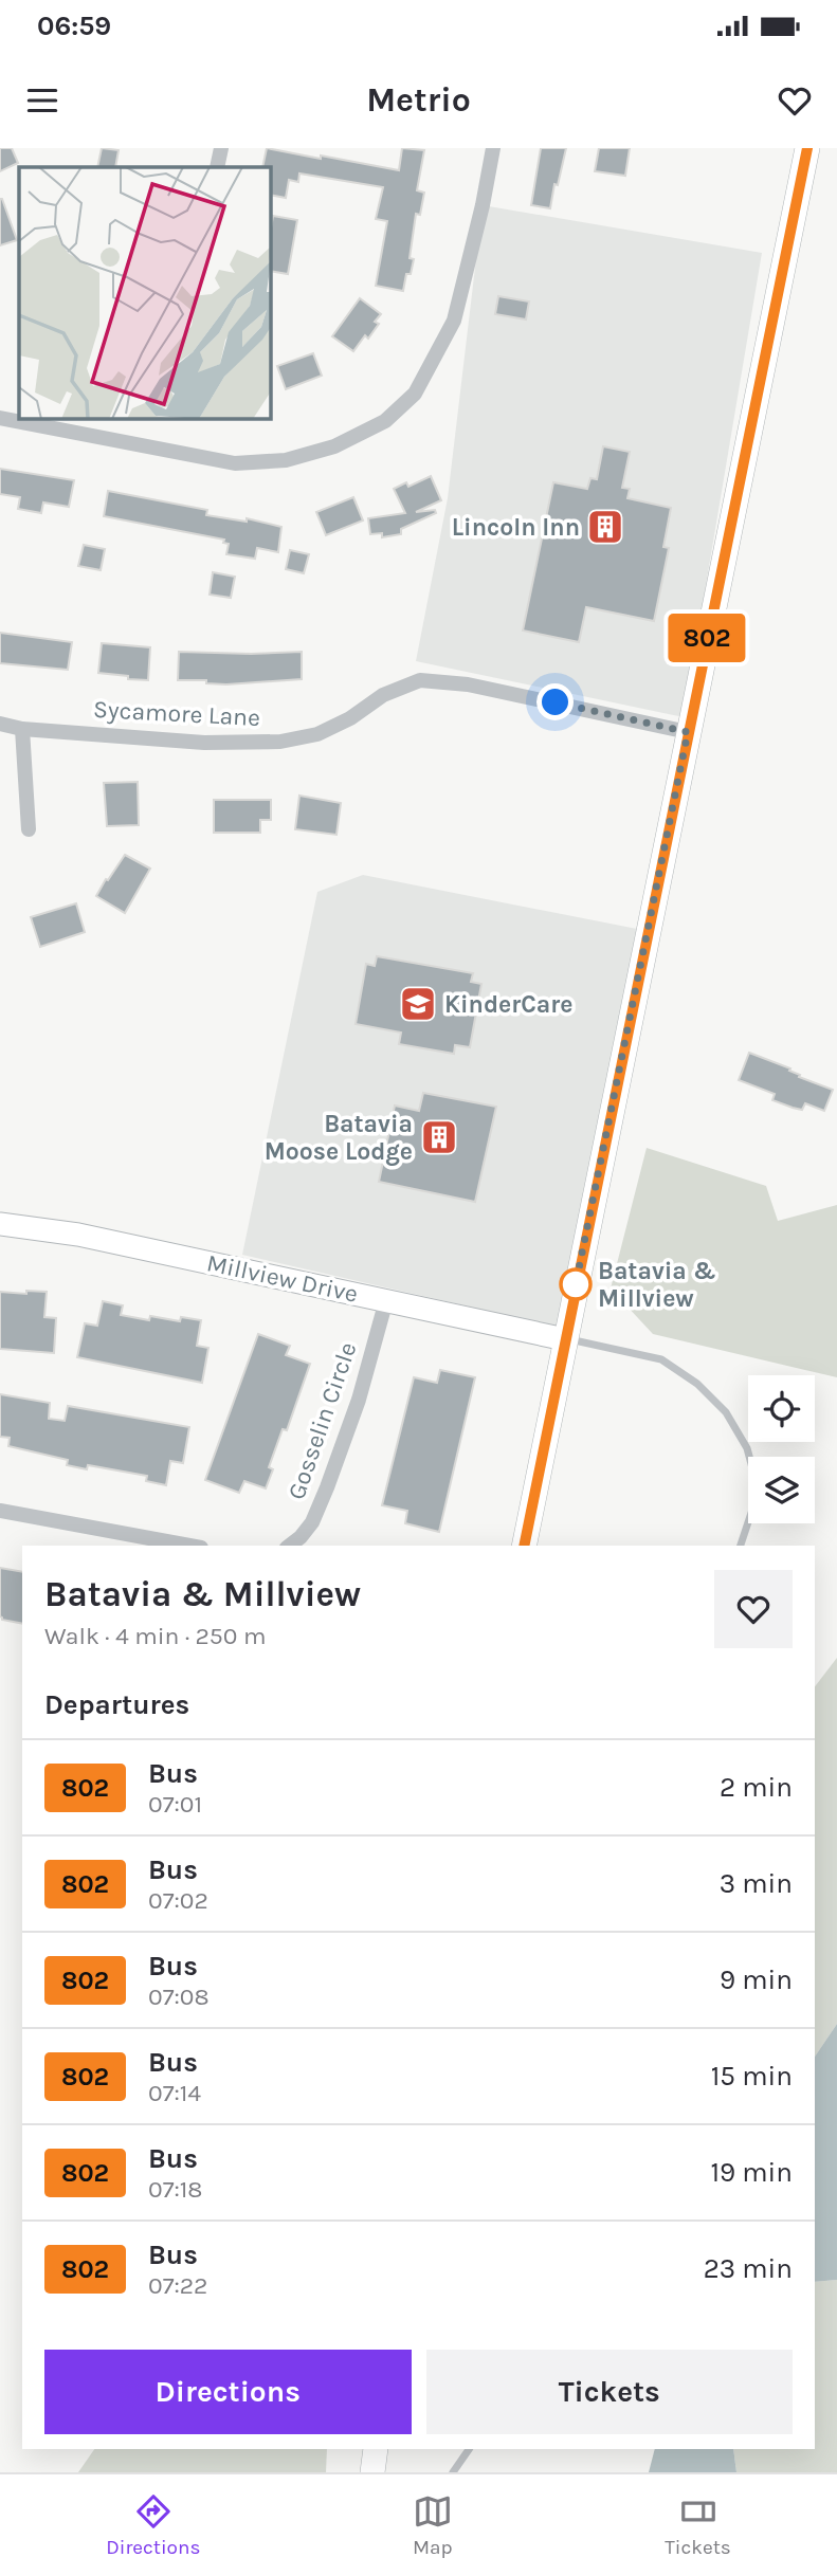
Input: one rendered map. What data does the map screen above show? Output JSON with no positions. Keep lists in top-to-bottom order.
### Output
{
  "streets": {
    "street": ["Sycamore Lane", "Millview Drive", "Gosselin Circle"]
  },
  "crossings": [
    ["Millview Drive", "Gosselin Circle"]
  ],
  "places": {
    "building": ["Lincoln Inn", "Batavia Moose Lodge"],
    "school or university": ["KinderCare"],
    "other": ["Batavia & Millview"]
  },
  "lines": ["bus line 802"],
  "page": {
    "status": "06:59",
    "header": "Metrio",
    "on_map": "802",
    "heading": [
      ["Batavia & Millview", "Walk · 4 min · 250 m"],
      "Departures"
    ],
    "list": [
      {
        "mark": "802",
        "name": "Bus",
        "note": "07:01",
        "value": "2 min"
      },
      {
        "mark": "802",
        "name": "Bus",
        "note": "07:02",
        "value": "3 min"
      },
      {
        "mark": "802",
        "name": "Bus",
        "note": "07:08",
        "value": "9 min"
      },
      {
        "mark": "802",
        "name": "Bus",
        "note": "07:14",
        "value": "15 min"
      },
      {
        "mark": "802",
        "name": "Bus",
        "note": "07:18",
        "value": "19 min"
      },
      {
        "mark": "802",
        "name": "Bus",
        "note": "07:22",
        "value": "23 min"
      }
    ],
    "buttons": ["Directions", "Tickets"],
    "tabs": ["Directions", "Map", "Tickets"]
  }
}
